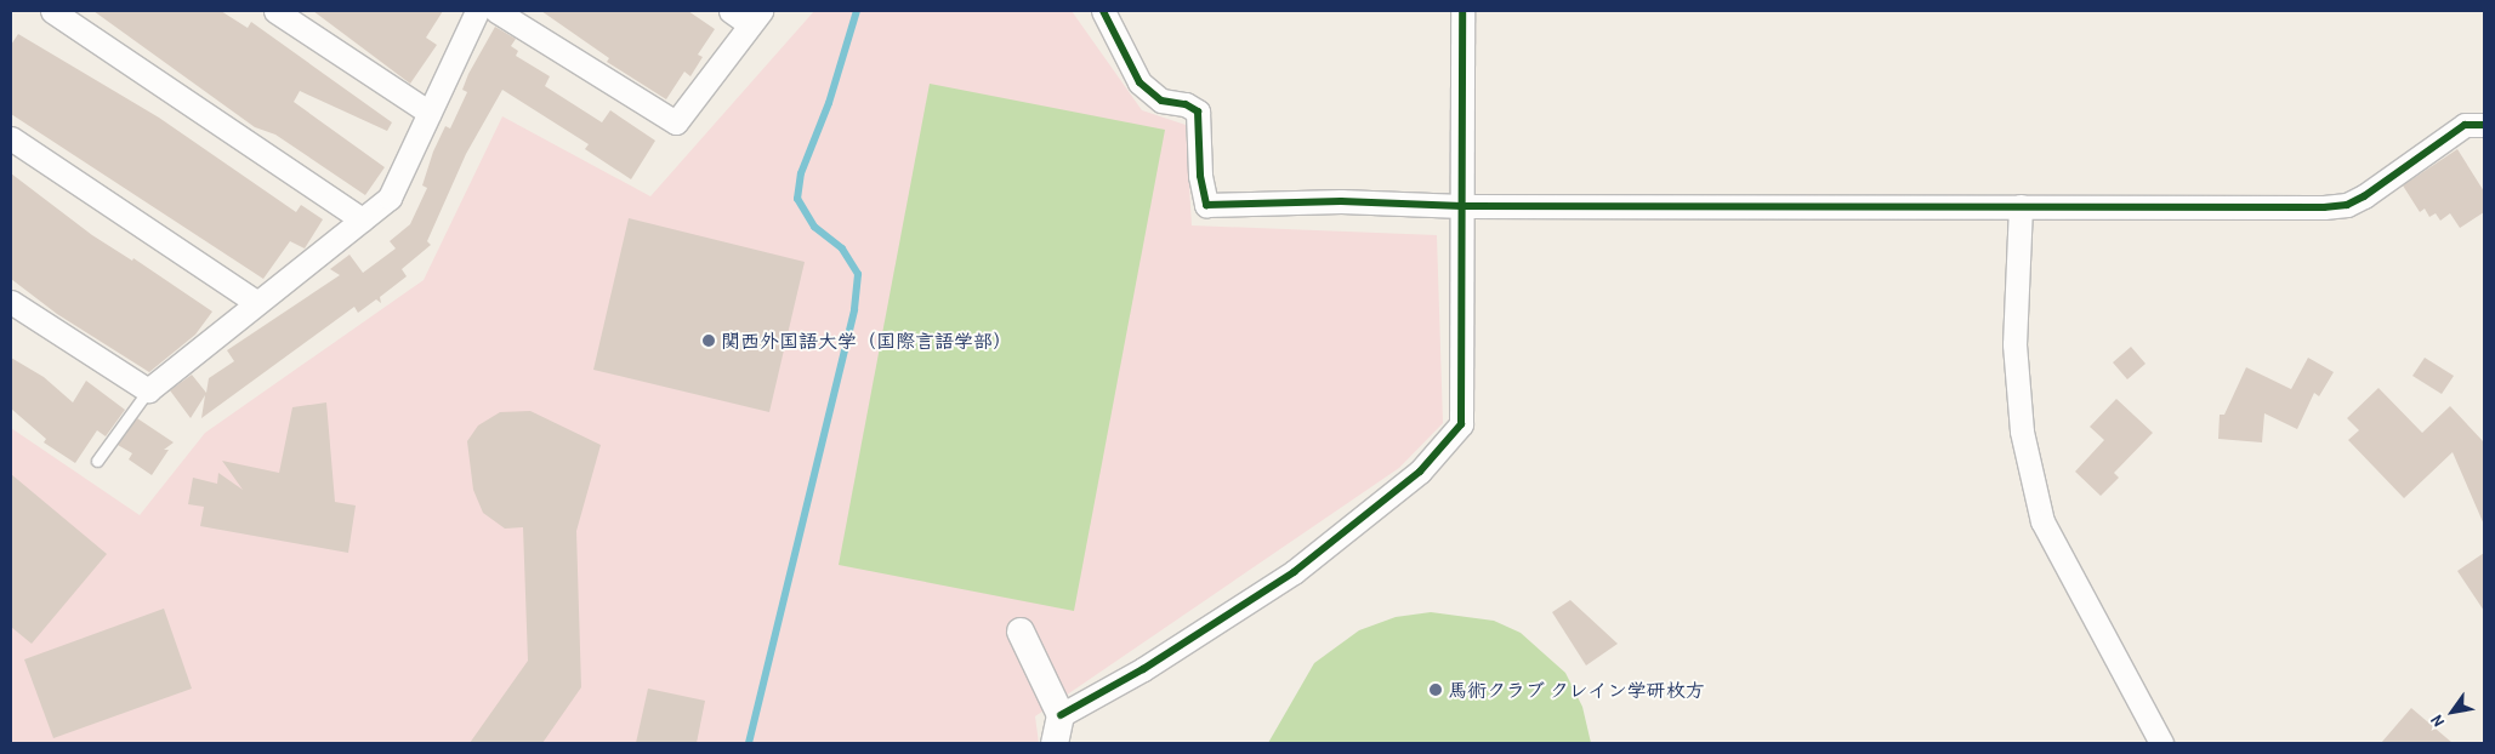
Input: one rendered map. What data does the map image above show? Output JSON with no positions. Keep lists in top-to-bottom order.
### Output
{
  "places": ["関西外国語大学（国際言語学部）", "馬術クラブ クレイン学研枚方"],
  "north": "bottom left"
}
